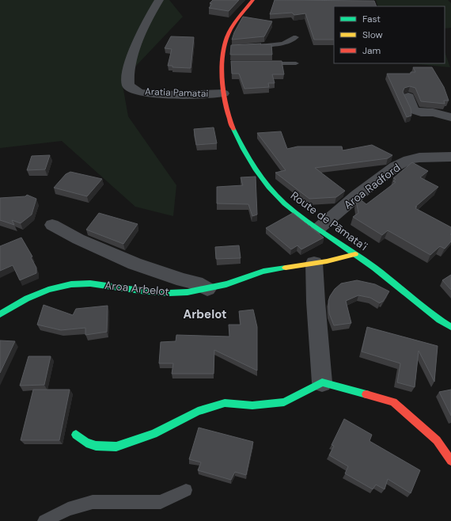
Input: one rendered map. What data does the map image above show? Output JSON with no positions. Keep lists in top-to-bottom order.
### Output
{
  "streets": {
    "main road": ["Route de Pāmata'i", "Aroa Arbelot"],
    "street": ["Aratia Pamatai", "Aroa Radford"]
  },
  "crossings": [
    ["Aratia Pamatai", "Route de Pāmata'i"],
    ["Aroa Radford", "Route de Pāmata'i"],
    ["Route de Pāmata'i", "Aroa Arbelot"]
  ],
  "districts": ["Arbelot"],
  "legend": ["Fast", "Slow", "Jam"]
}
